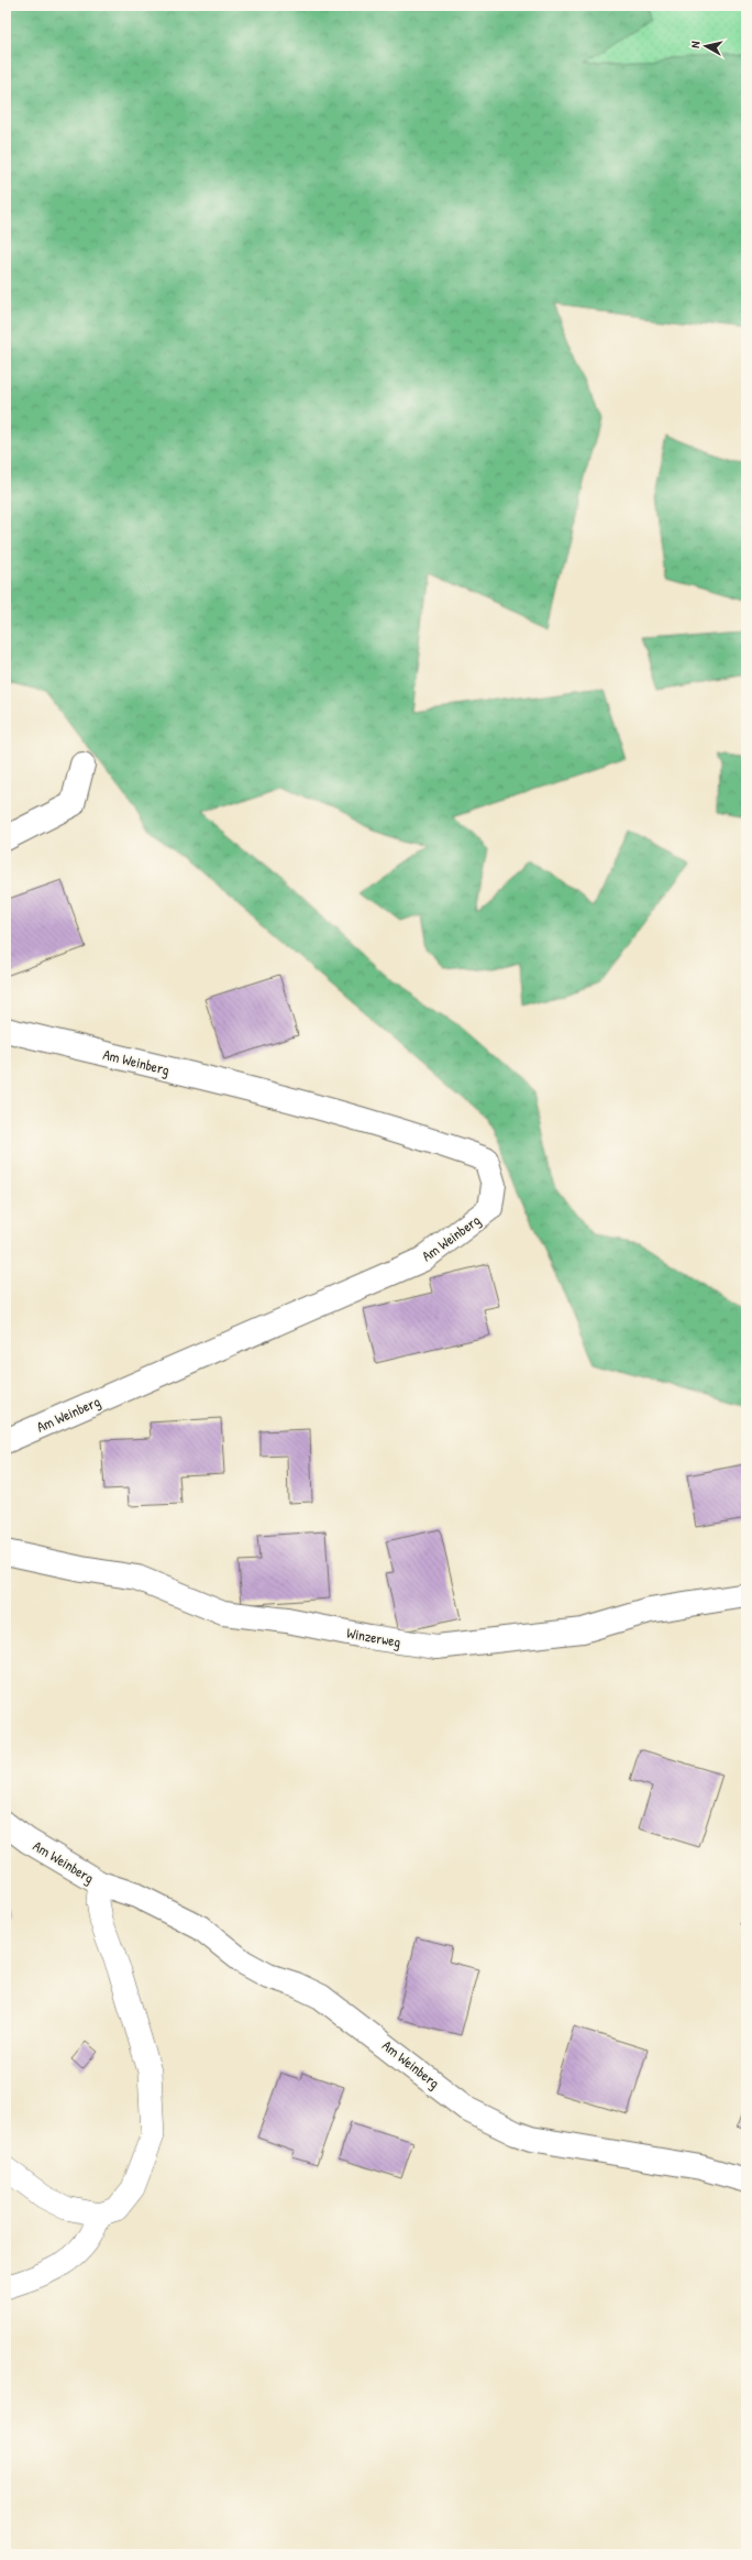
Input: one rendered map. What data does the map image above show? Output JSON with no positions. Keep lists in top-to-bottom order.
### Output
{
  "streets": {
    "street": ["Am Weinberg", "Winzerweg"]
  },
  "north": "left"
}
